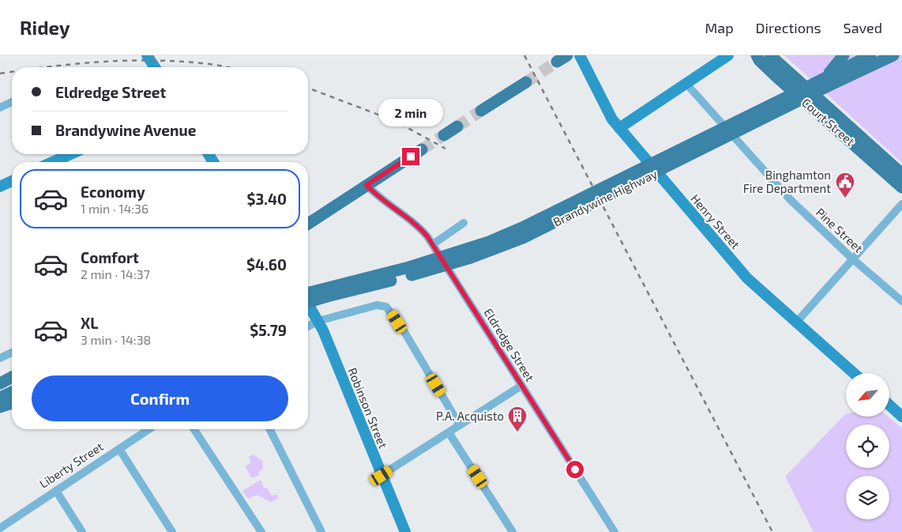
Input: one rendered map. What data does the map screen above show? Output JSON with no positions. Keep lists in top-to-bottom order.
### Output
{
  "streets": {
    "main road": ["Court Street", "Brandywine Highway"],
    "street": [
      "Henry Street",
      "Pine Street",
      "Eldredge Street",
      "Robinson Street",
      "Liberty Street"
    ]
  },
  "places": {
    "public building": ["Binghamton Fire Department"],
    "building": ["P.A. Acquisto"]
  },
  "north": "bottom left",
  "page": {
    "header": "Ridey",
    "nav": ["Map", "Directions", "Saved"],
    "banner": ["Eldredge Street", "Brandywine Avenue"],
    "bubble": "2 min",
    "list": [
      {
        "name": "Economy",
        "note": "1 min · 14:36",
        "value": "$3.40"
      },
      {
        "name": "Comfort",
        "note": "2 min · 14:37",
        "value": "$4.60"
      },
      {
        "name": "XL",
        "note": "3 min · 14:38",
        "value": "$5.79"
      }
    ],
    "buttons": "Confirm"
  }
}
